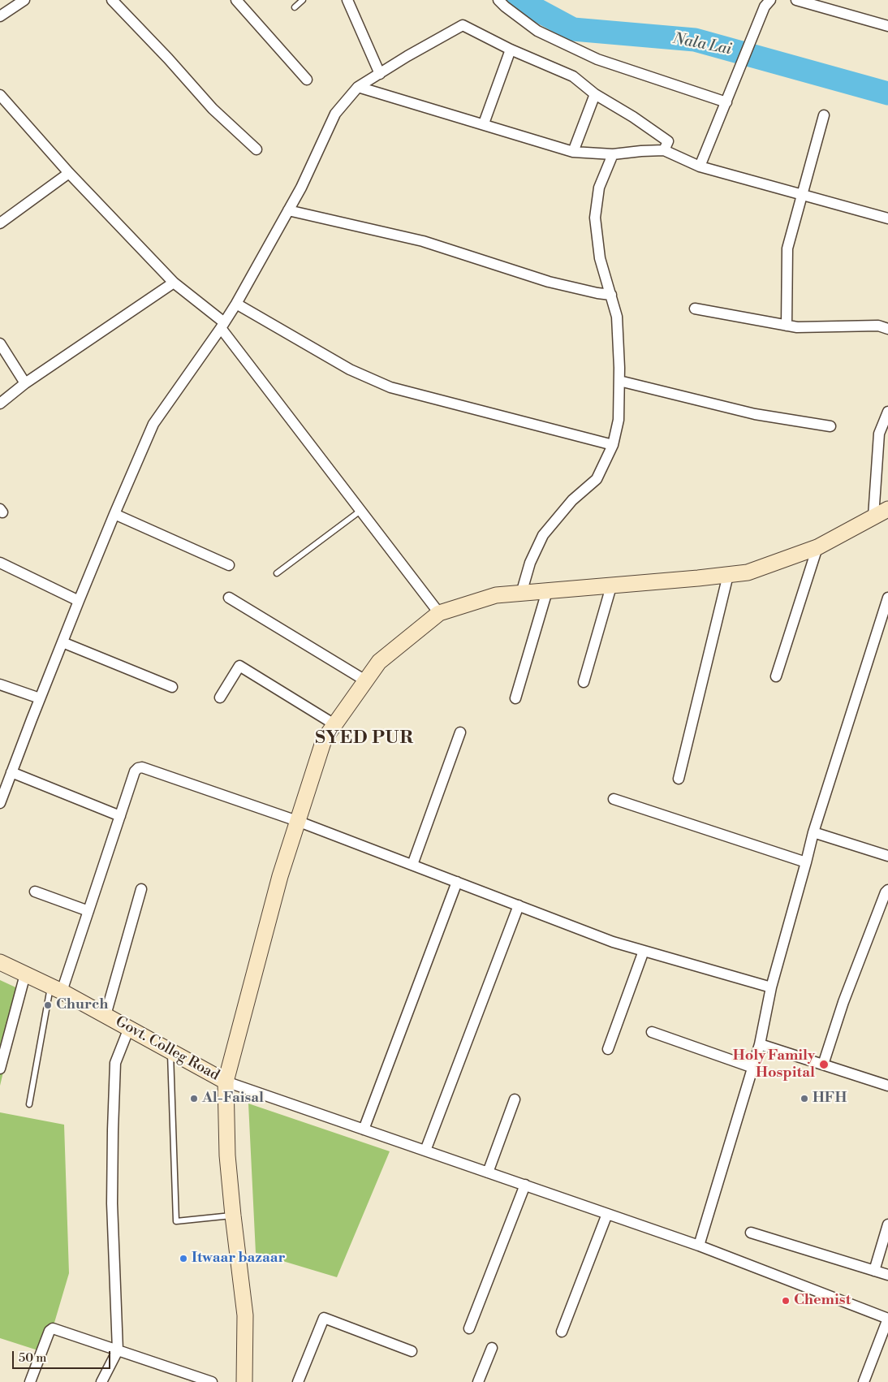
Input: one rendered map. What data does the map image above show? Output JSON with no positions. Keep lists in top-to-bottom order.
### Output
{
  "streets": {
    "main road": ["Govt. Colleg Road"]
  },
  "districts": ["SYED PUR"],
  "water": ["Nala Lai"],
  "places": [
    "Church",
    "Holy Family Hospital",
    "Al-Faisal",
    "HFH",
    "Itwaar bazaar",
    "Chemist"
  ],
  "scale_bar": "50 m"
}
